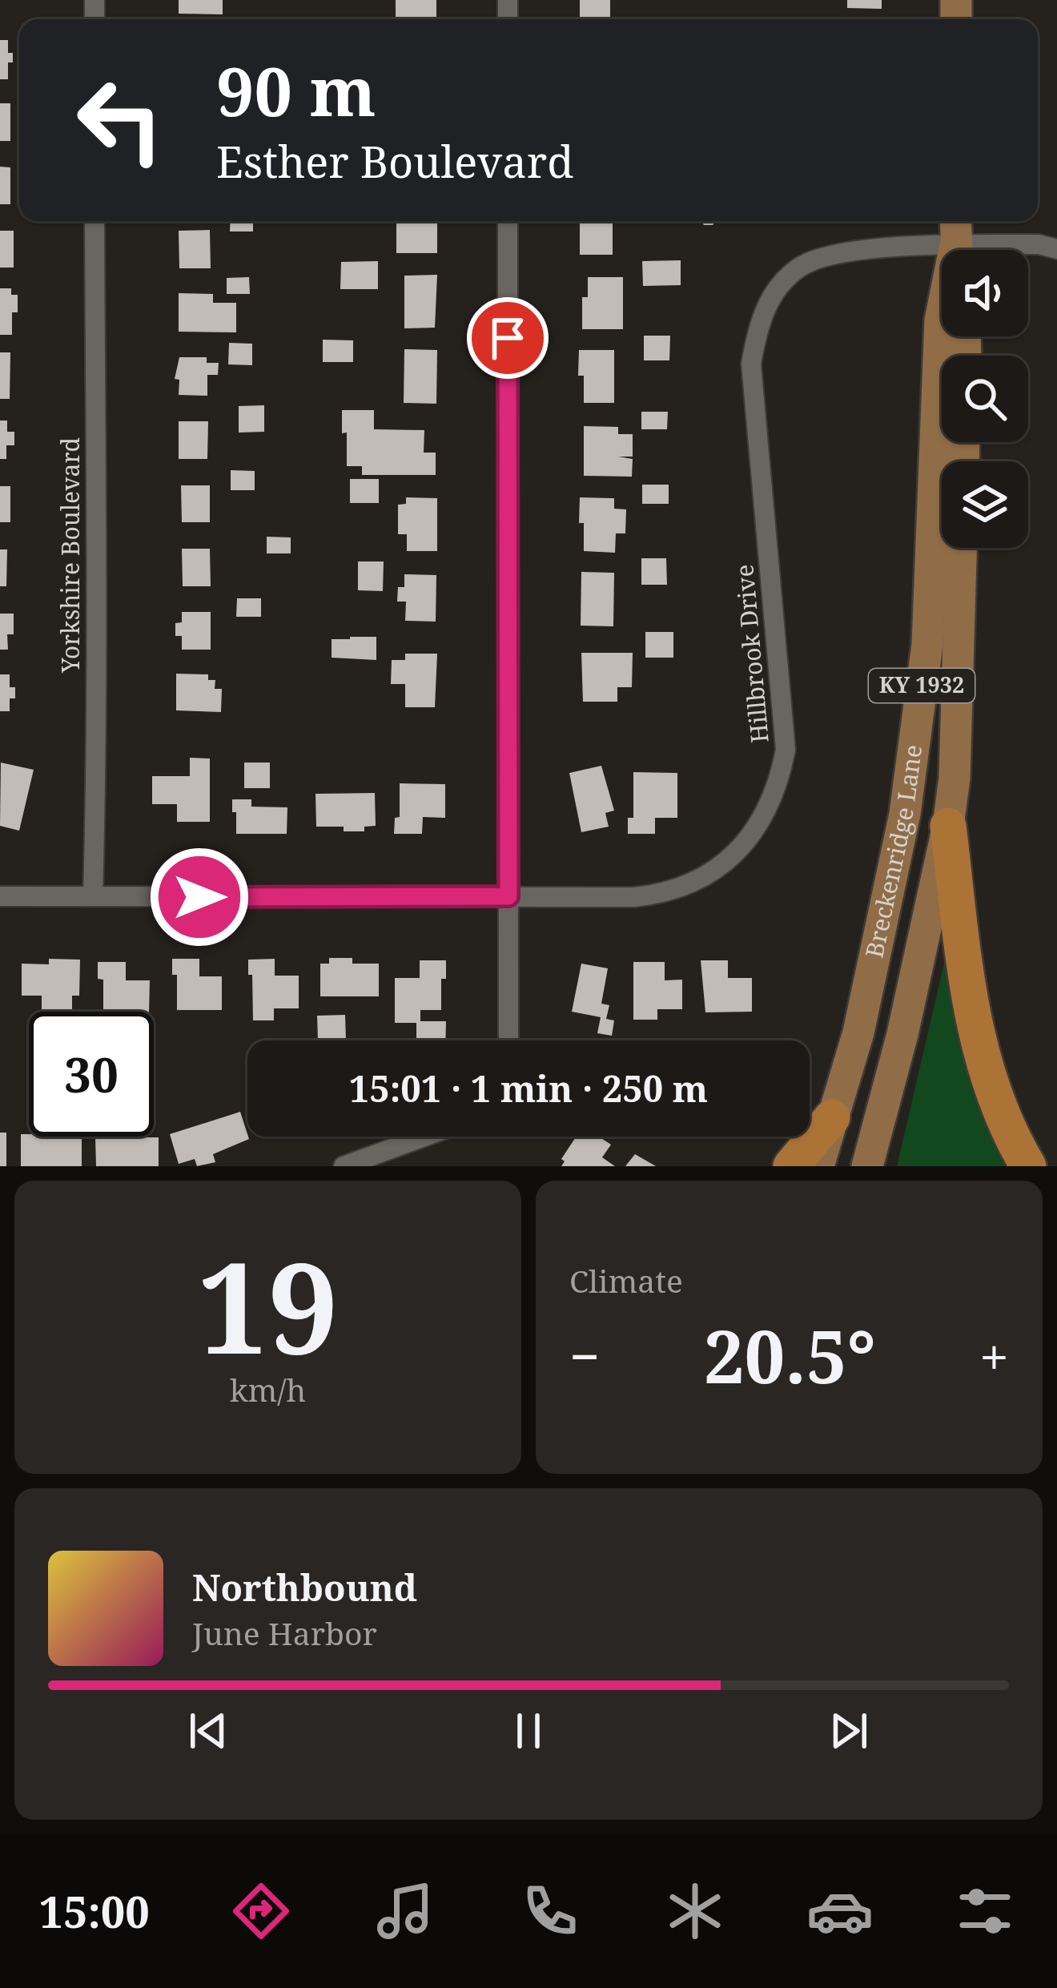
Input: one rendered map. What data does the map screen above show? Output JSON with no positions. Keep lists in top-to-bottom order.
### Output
{
  "streets": {
    "main road": ["KY 1932", "Breckenridge Lane"],
    "street": ["Yorkshire Boulevard", "Hillbrook Drive"]
  },
  "crossings": [
    ["Yorkshire Boulevard", "Hillbrook Drive"],
    ["Hillbrook Drive", "Breckenridge Lane"]
  ],
  "page": {
    "turn": ["90 m", "Esther Boulevard"],
    "limit": "30",
    "trip": "15:01 · 1 min · 250 m",
    "tile": [
      ["19", "km/h"],
      "Climate"
    ],
    "heat": ["−", "20.5°", "+"],
    "song": ["Northbound", "June Harbor"],
    "tabs": "15:00"
  }
}
